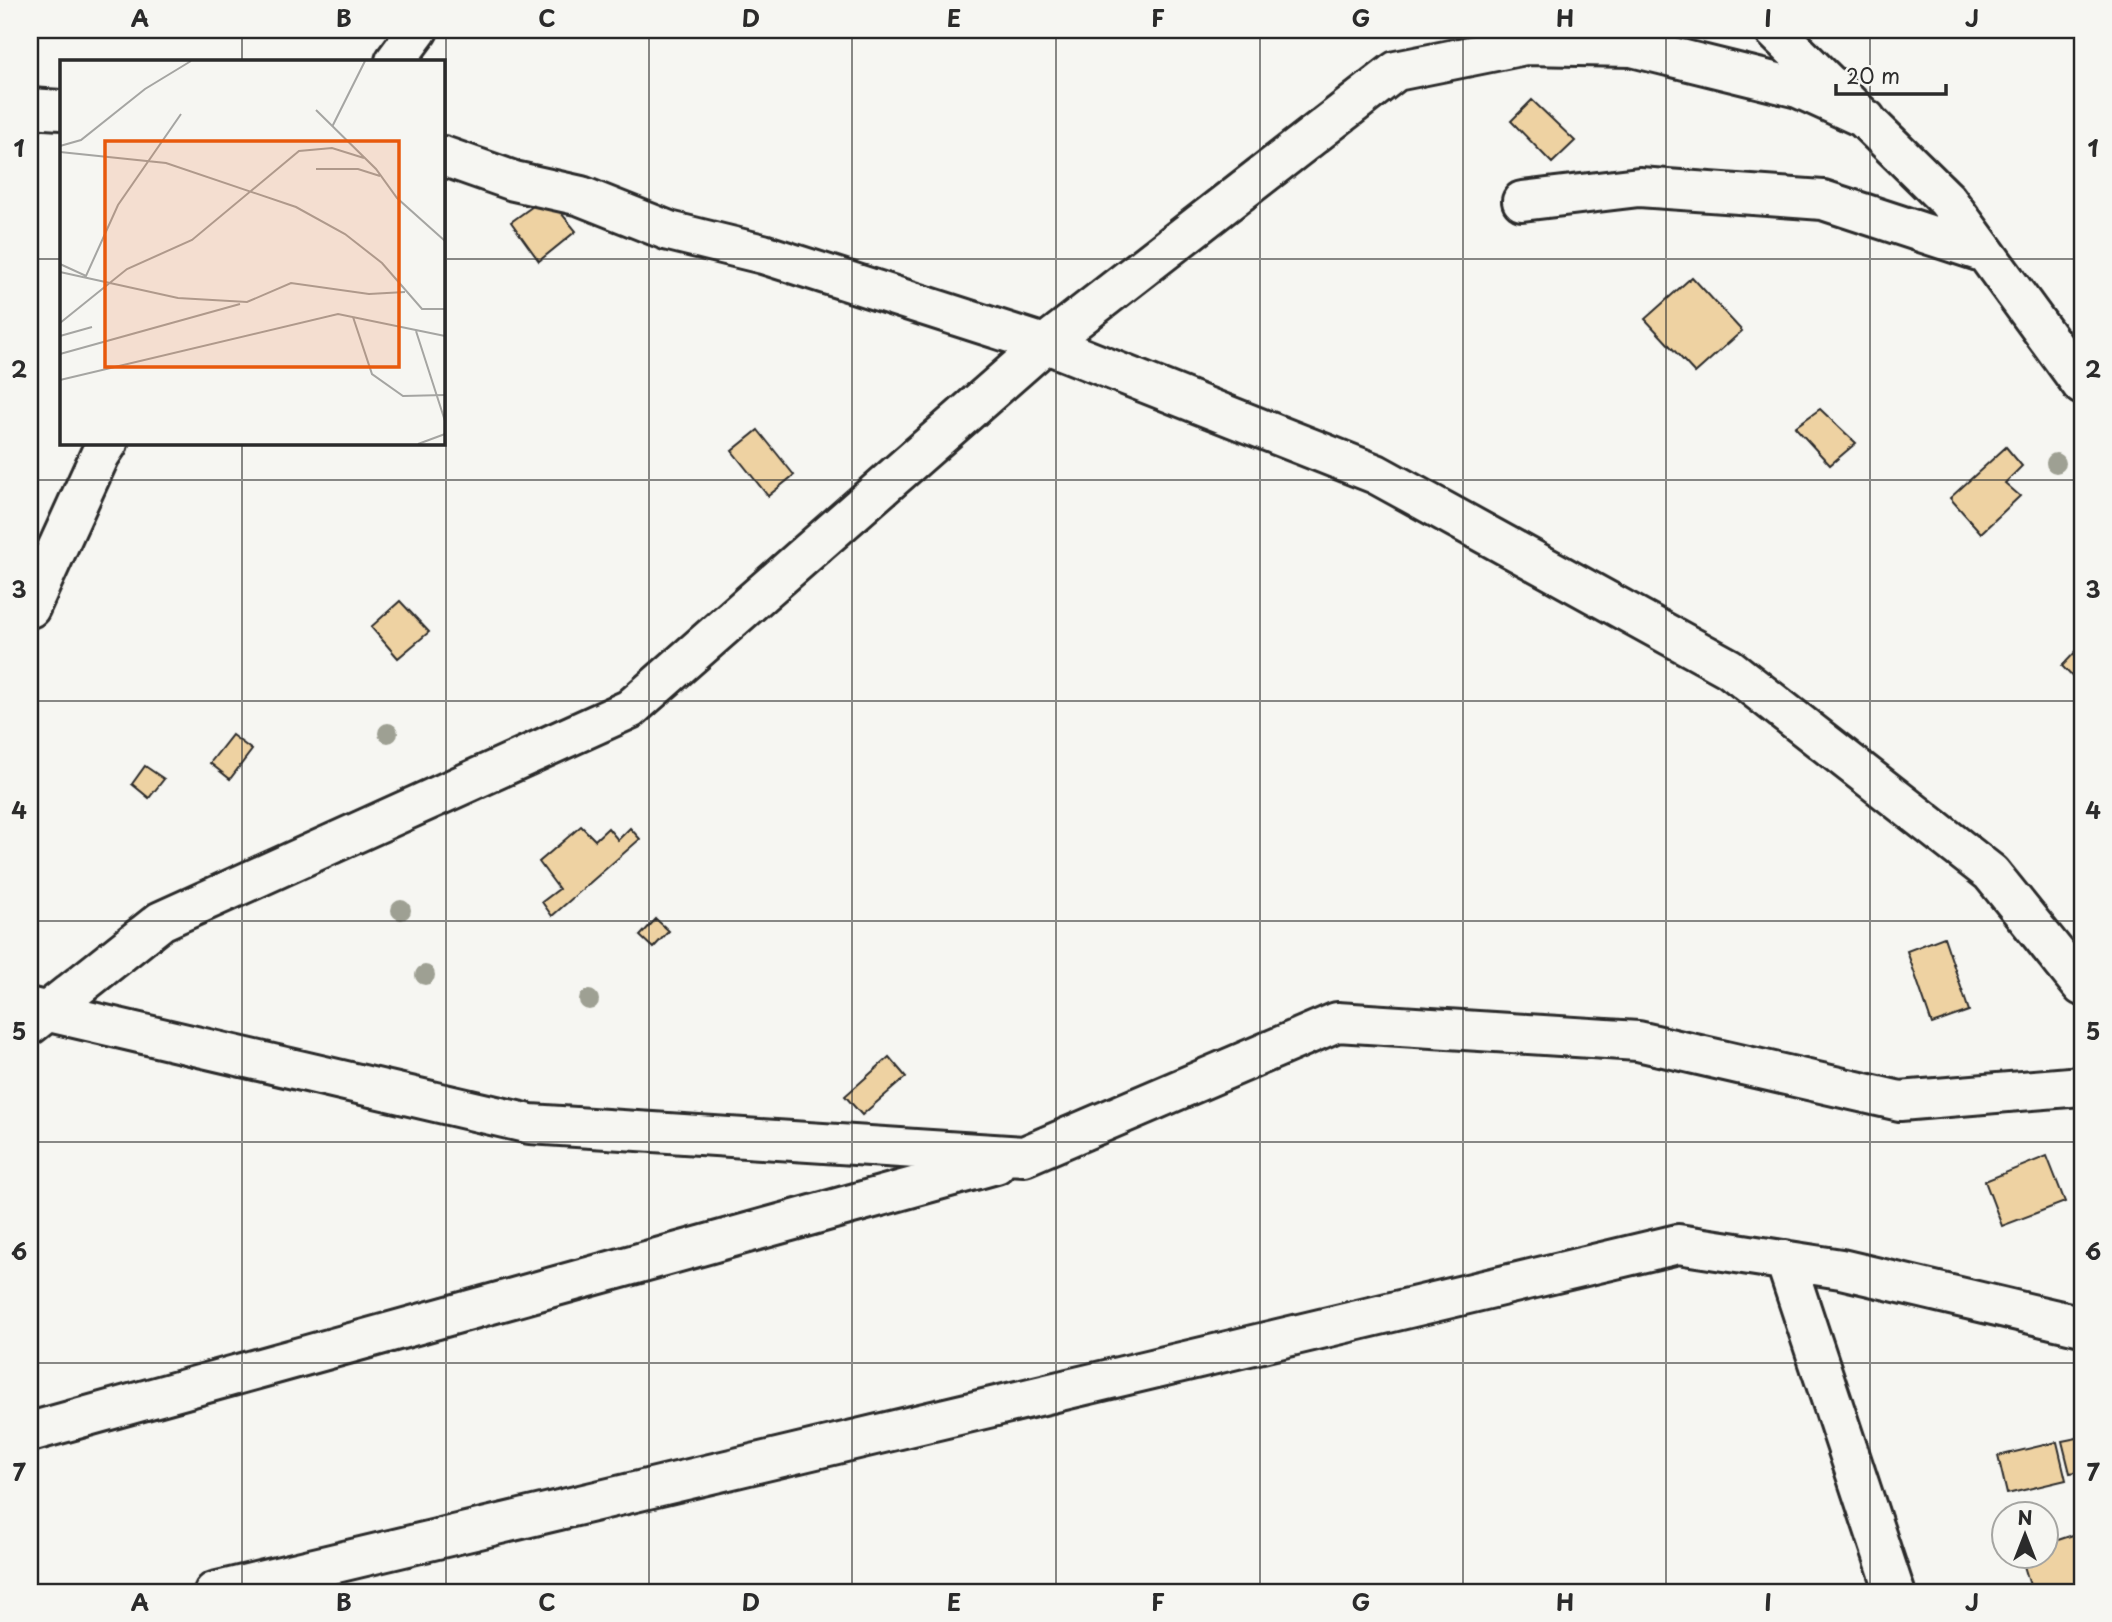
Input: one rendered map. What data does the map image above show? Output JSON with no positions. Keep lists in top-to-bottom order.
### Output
{
  "scale_bar": "20 m",
  "north": "top",
  "grid": {
    "columns": [
      "A",
      "B",
      "C",
      "D",
      "E",
      "F",
      "G",
      "H",
      "I",
      "J"
    ],
    "rows": [
      "1",
      "2",
      "3",
      "4",
      "5",
      "6",
      "7"
    ]
  }
}
